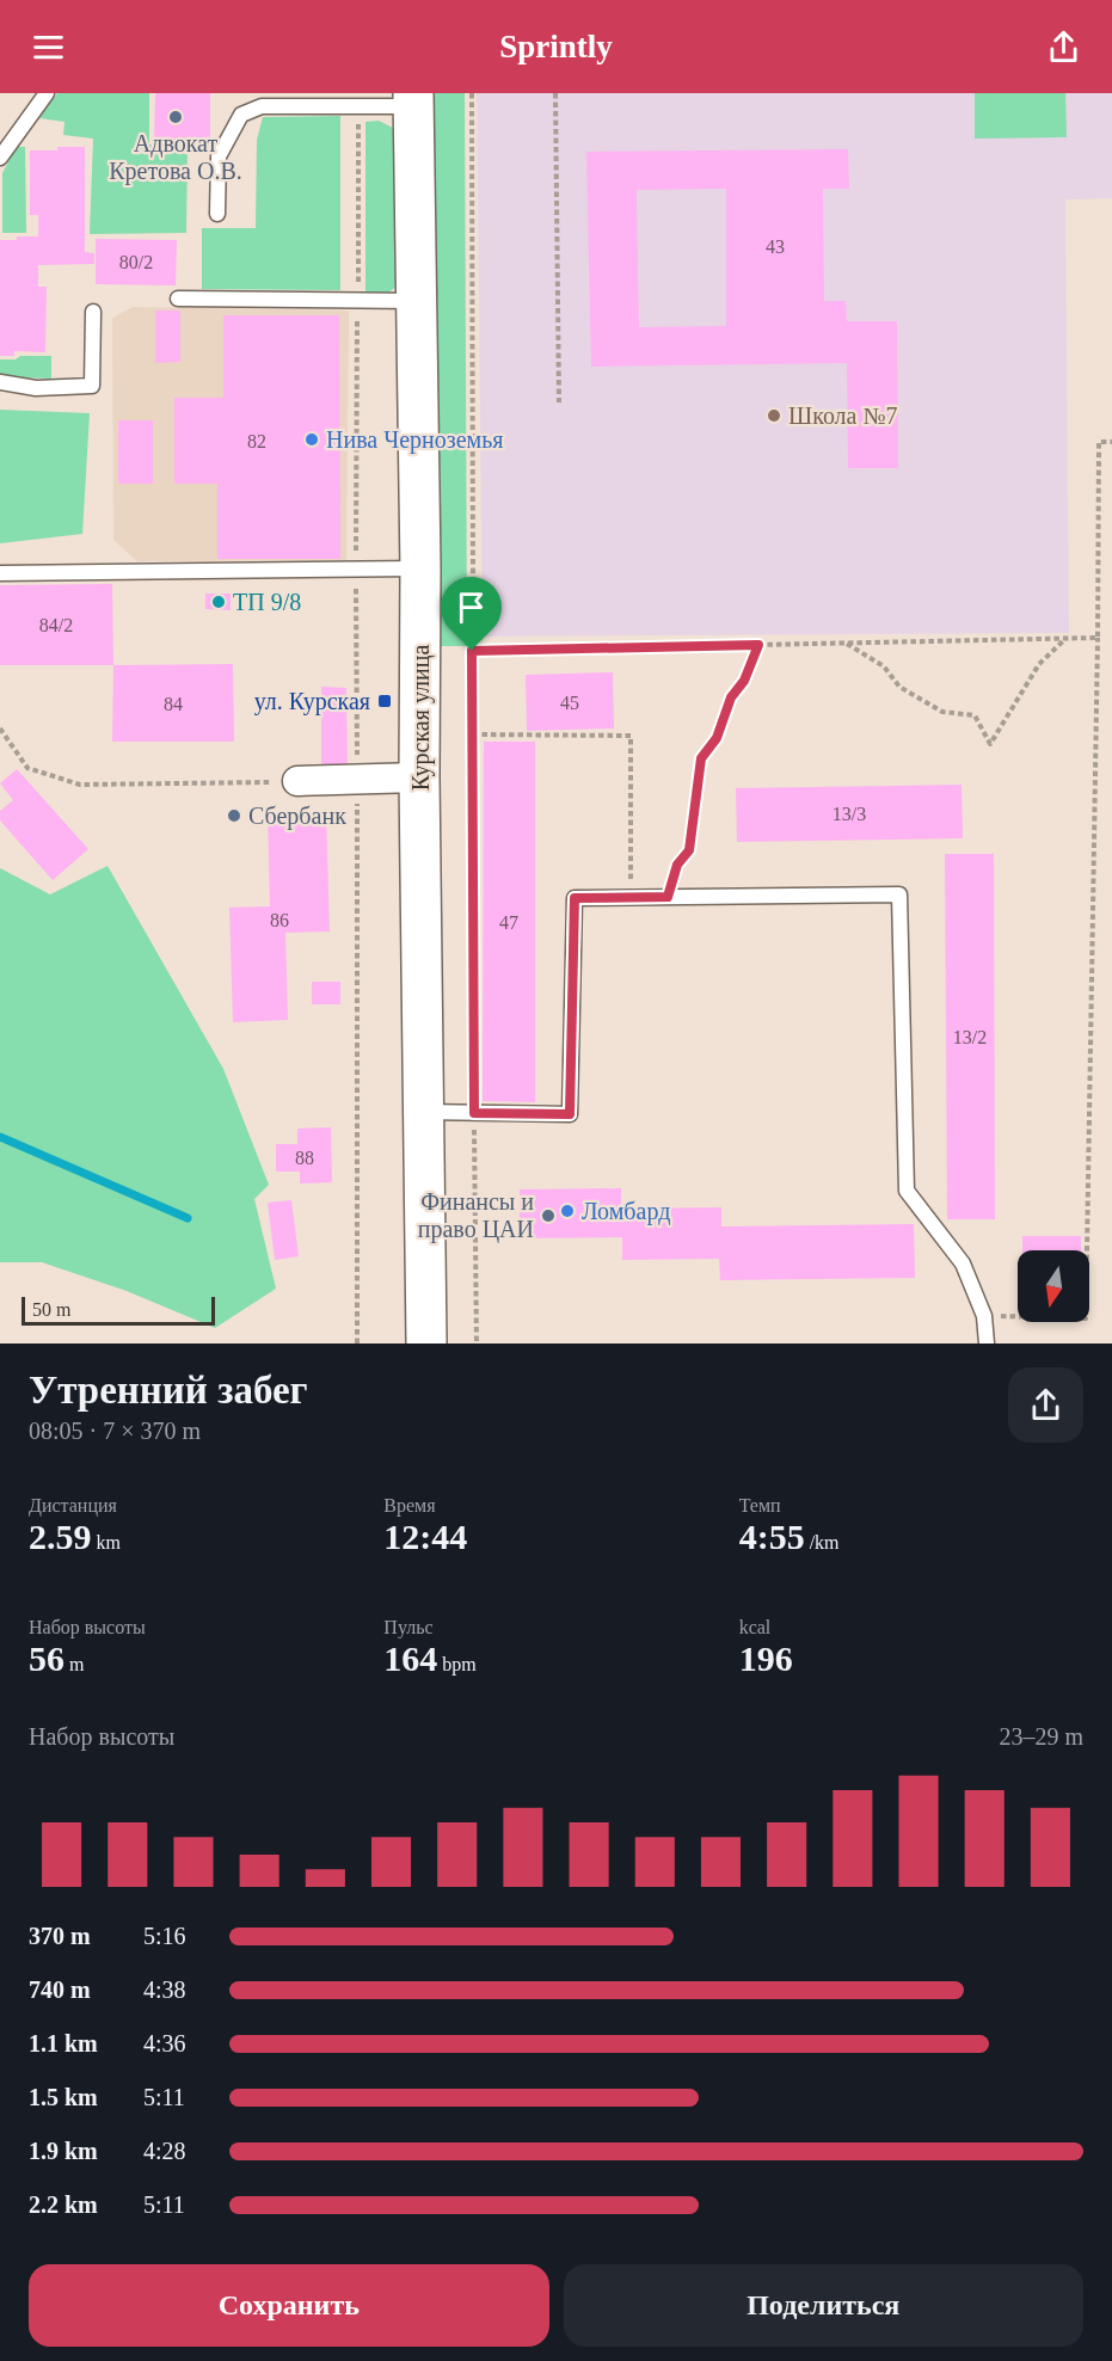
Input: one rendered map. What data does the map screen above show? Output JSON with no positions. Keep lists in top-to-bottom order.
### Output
{
  "streets": {
    "main road": ["Курская улица"]
  },
  "places": {
    "other": [
      "Адвокат Кретова О.В.",
      "Школа №7",
      "Нива Черноземья",
      "ТП 9/8",
      "Сбербанк",
      "Ломбард",
      "Финансы и право ЦАИ"
    ],
    "transit": ["ул. Курская"]
  },
  "house_numbers": [
    "43",
    "80/2",
    "82",
    "84/2",
    "45",
    "84",
    "13/3",
    "86",
    "47",
    "13/2",
    "88"
  ],
  "scale_bar": "50 m",
  "north": "bottom",
  "page": {
    "header": "Sprintly",
    "scale": "50 m",
    "heading": ["Утренний забег", "08:05 · 7 × 370 m"],
    "stats": [
      ["Дистанция", "2.59 km"],
      ["Время", "12:44"],
      ["Темп", "4:55 /km"],
      ["Набор высоты", "56 m"],
      ["Пульс", "164 bpm"],
      ["kcal", "196"]
    ],
    "chart": ["Набор высоты", "23–29 m"],
    "list": [
      {
        "name": "370 m",
        "note": "5:16"
      },
      {
        "name": "740 m",
        "note": "4:38"
      },
      {
        "name": "1.1 km",
        "note": "4:36"
      },
      {
        "name": "1.5 km",
        "note": "5:11"
      },
      {
        "name": "1.9 km",
        "note": "4:28"
      },
      {
        "name": "2.2 km",
        "note": "5:11"
      }
    ],
    "buttons": ["Сохранить", "Поделиться"]
  }
}
